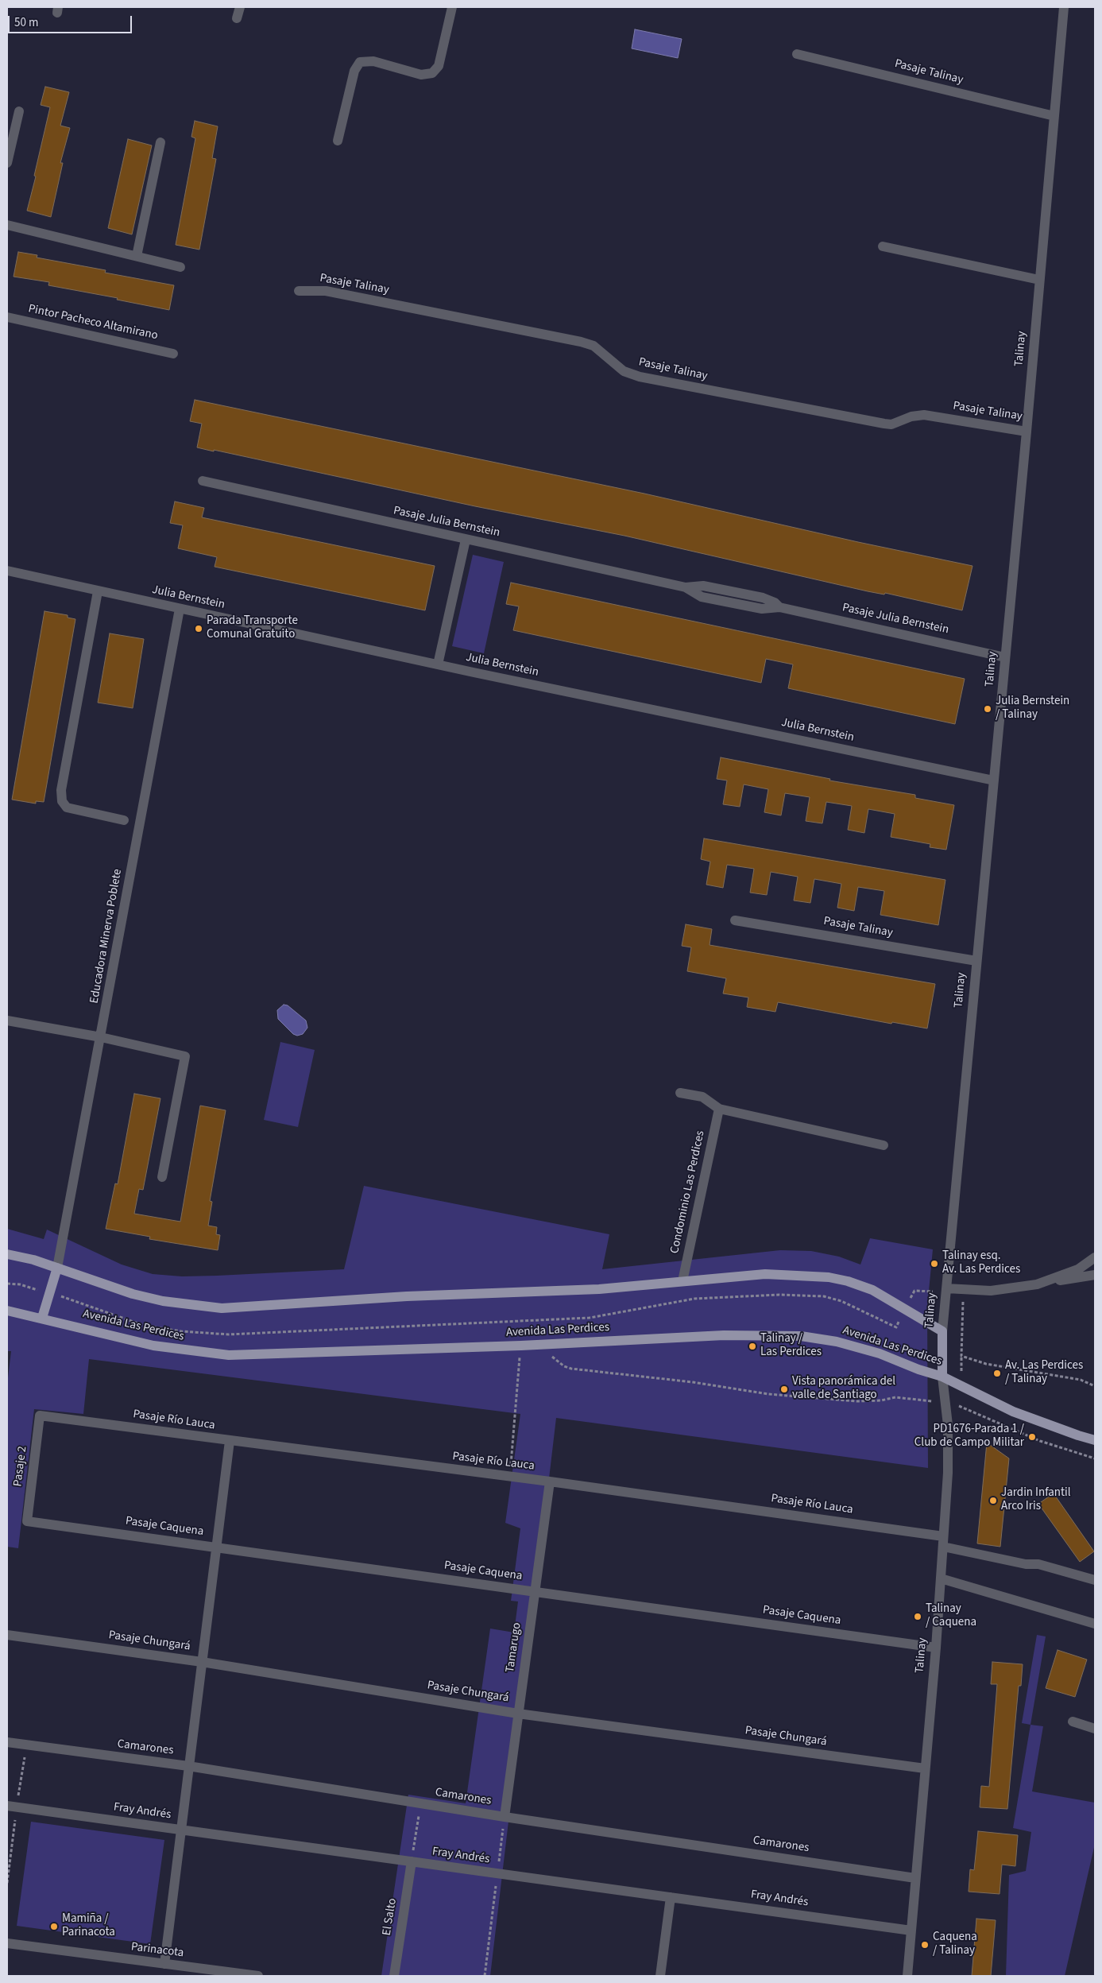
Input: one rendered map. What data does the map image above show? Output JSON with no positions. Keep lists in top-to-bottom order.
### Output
{
  "streets": {
    "main road": ["Talinay", "Avenida Las Perdices"],
    "street": [
      "Pasaje Talinay",
      "Pintor Pacheco Altamirano",
      "Pasaje Julia Bernstein",
      "Julia Bernstein",
      "Educadora Minerva Poblete",
      "Condominio Las Perdices",
      "Pasaje Río Lauca",
      "Pasaje 2",
      "Pasaje Caquena",
      "Pasaje Chungará",
      "Tamarugo",
      "Camarones",
      "Fray Andrés",
      "El Salto",
      "Parinacota"
    ]
  },
  "crossings": [
    ["Pasaje Talinay", "Talinay"],
    ["Talinay", "Pasaje Julia Bernstein"],
    ["Talinay", "Julia Bernstein"],
    ["Talinay", "Avenida Las Perdices"],
    ["Talinay", "Pasaje Río Lauca"],
    ["Talinay", "Pasaje Caquena"],
    ["Talinay", "Pasaje Chungará"],
    ["Talinay", "Camarones"],
    ["Talinay", "Fray Andrés"],
    ["Julia Bernstein", "Educadora Minerva Poblete"],
    ["Pasaje Río Lauca", "Pasaje 2"],
    ["Pasaje Río Lauca", "Tamarugo"],
    ["Pasaje 2", "Pasaje Caquena"],
    ["Pasaje Caquena", "Tamarugo"],
    ["Pasaje Chungará", "Tamarugo"],
    ["Tamarugo", "Camarones"],
    ["Fray Andrés", "El Salto"]
  ],
  "places": [
    "Parada Transporte Comunal Gratuito",
    "Julia Bernstein / Talinay",
    "Talinay esq. Av. Las Perdices",
    "Talinay / Las Perdices",
    "Av. Las Perdices / Talinay",
    "Vista panorámica del valle de Santiago",
    "PD1676-Parada 1 / Club de Campo Militar",
    "Jardin Infantil Arco Iris",
    "Talinay / Caquena",
    "Mamiña / Parinacota",
    "Caquena / Talinay"
  ],
  "scale_bar": "50 m"
}
